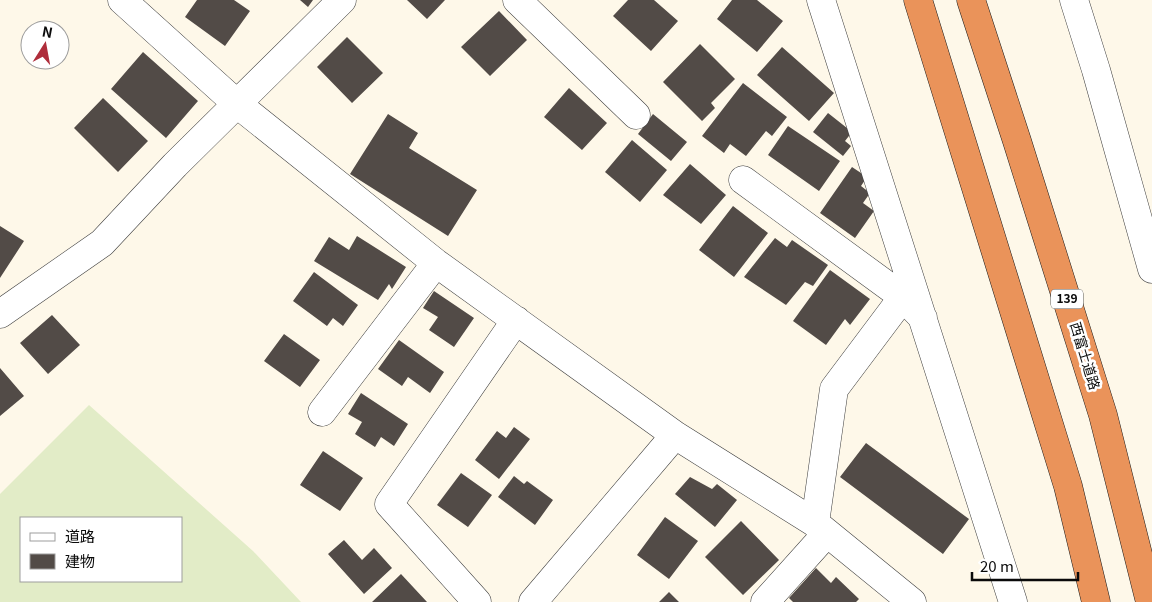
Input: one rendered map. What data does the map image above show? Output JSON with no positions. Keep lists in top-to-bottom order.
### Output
{
  "streets": {
    "highway": ["139", "西富士道路"]
  },
  "legend": ["道路", "建物"],
  "scale_bar": "20 m",
  "north": "top"
}
